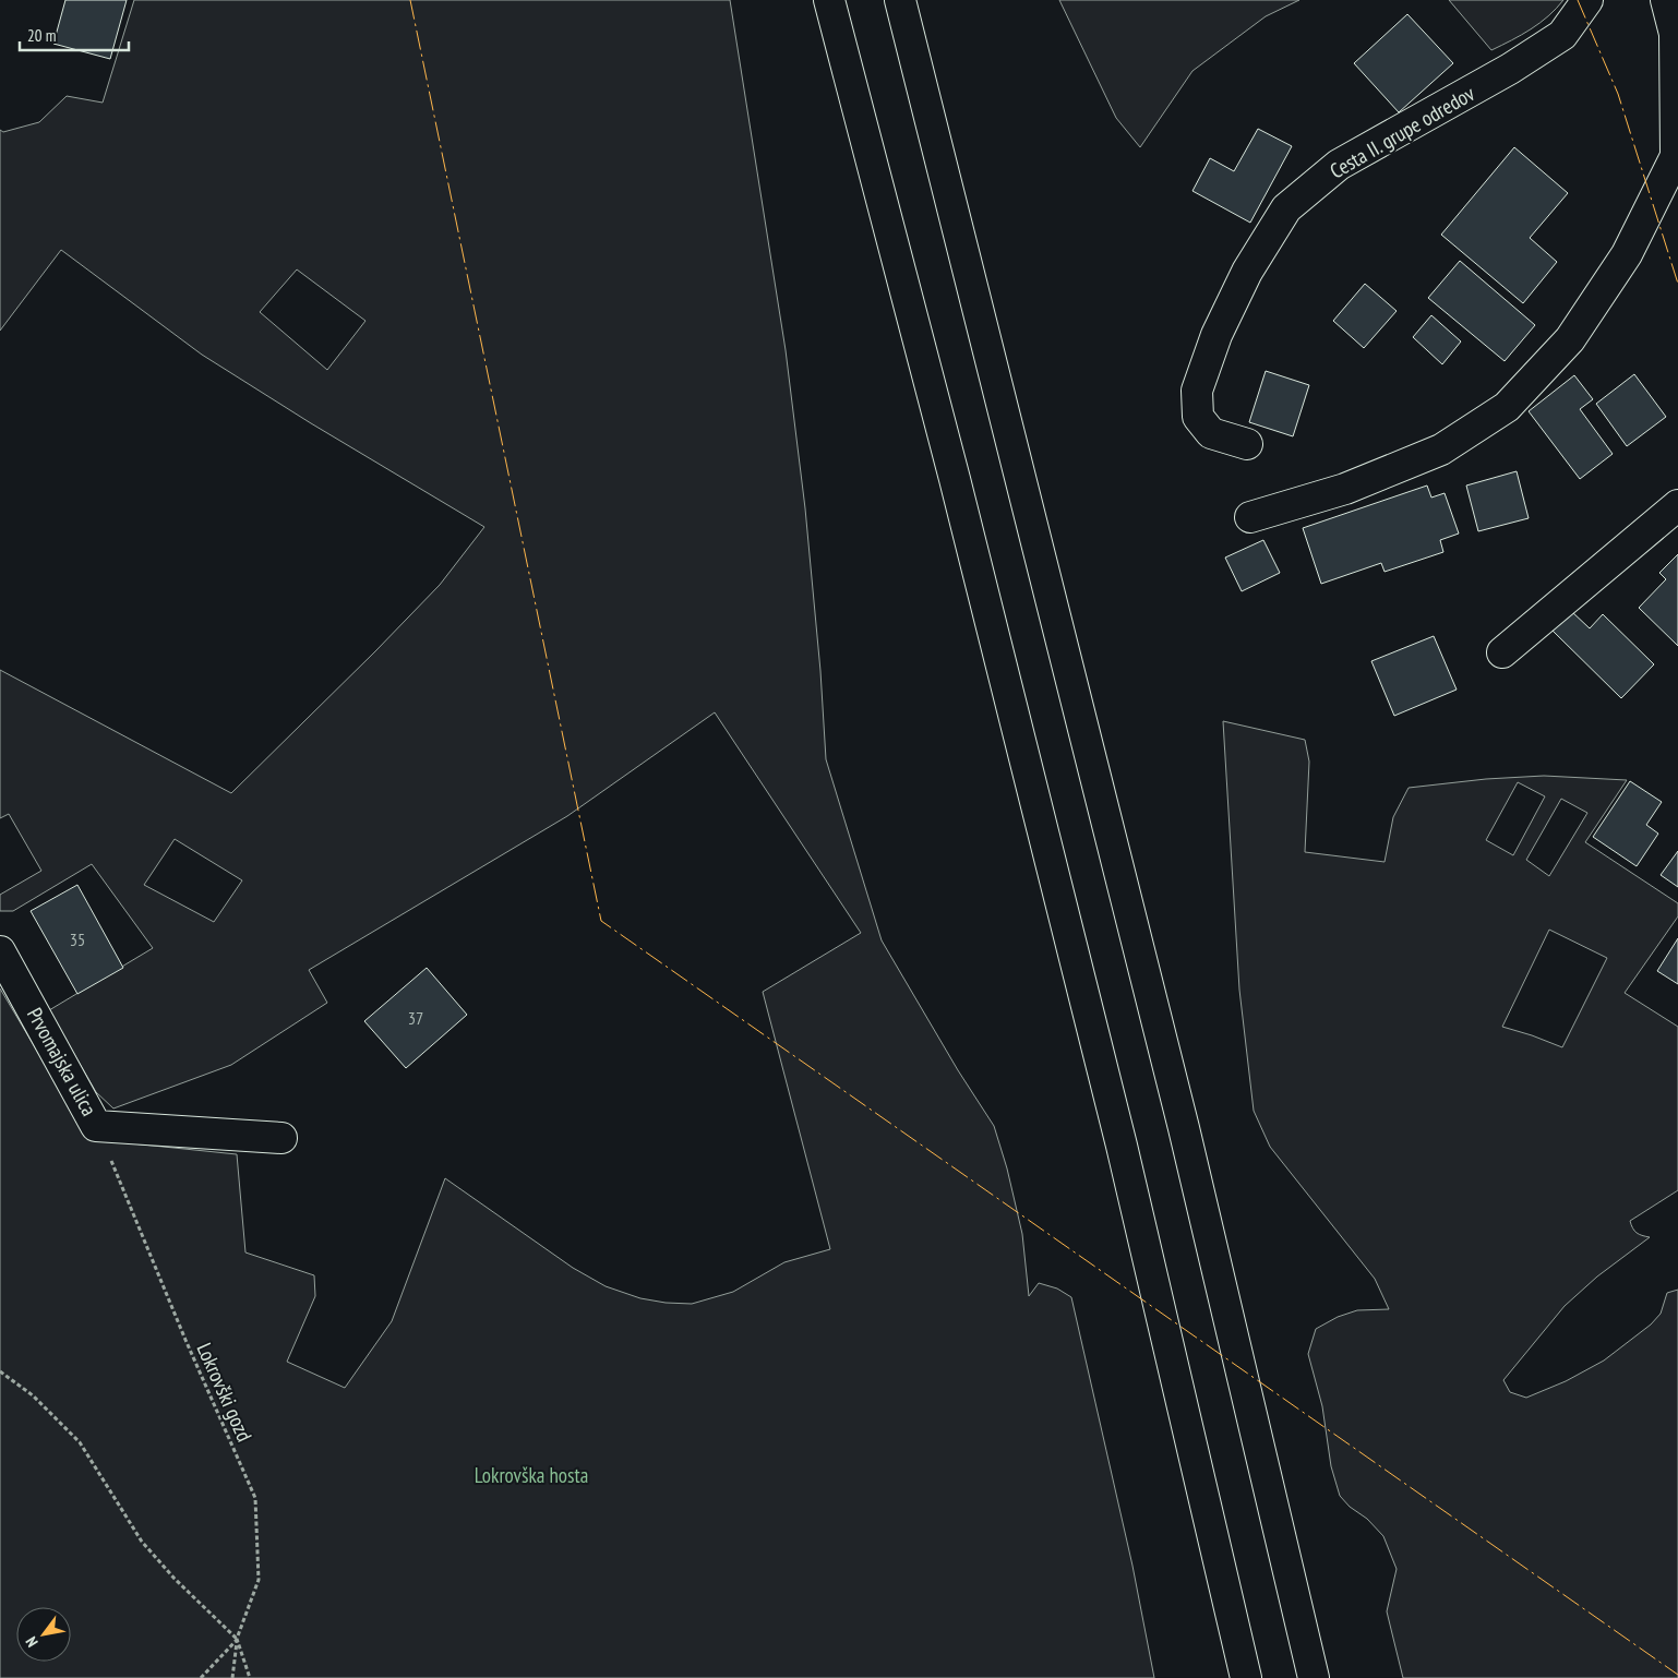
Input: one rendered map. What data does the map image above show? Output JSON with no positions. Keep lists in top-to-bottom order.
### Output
{
  "streets": {
    "main road": ["Cesta II. grupe odredov", "Prvomajska ulica"],
    "path": ["Lokrovški gozd"]
  },
  "crossings": [
    ["Prvomajska ulica", "Lokrovški gozd"]
  ],
  "parks": ["Lokrovška hosta"],
  "house_numbers": ["35", "37"],
  "scale_bar": "20 m",
  "north": "bottom left"
}
